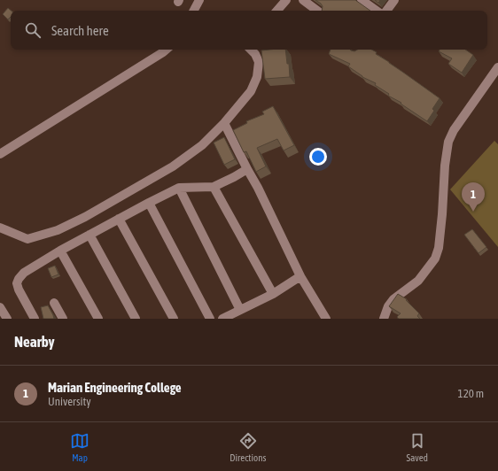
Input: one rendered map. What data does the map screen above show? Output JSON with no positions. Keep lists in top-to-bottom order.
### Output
{
  "page": {
    "search": "Search here",
    "pins": "1",
    "heading": "Nearby",
    "list": [
      {
        "mark": "1",
        "name": "Marian Engineering College",
        "note": "University",
        "value": "120 m"
      }
    ],
    "nav": ["Map", "Directions", "Saved"]
  }
}
